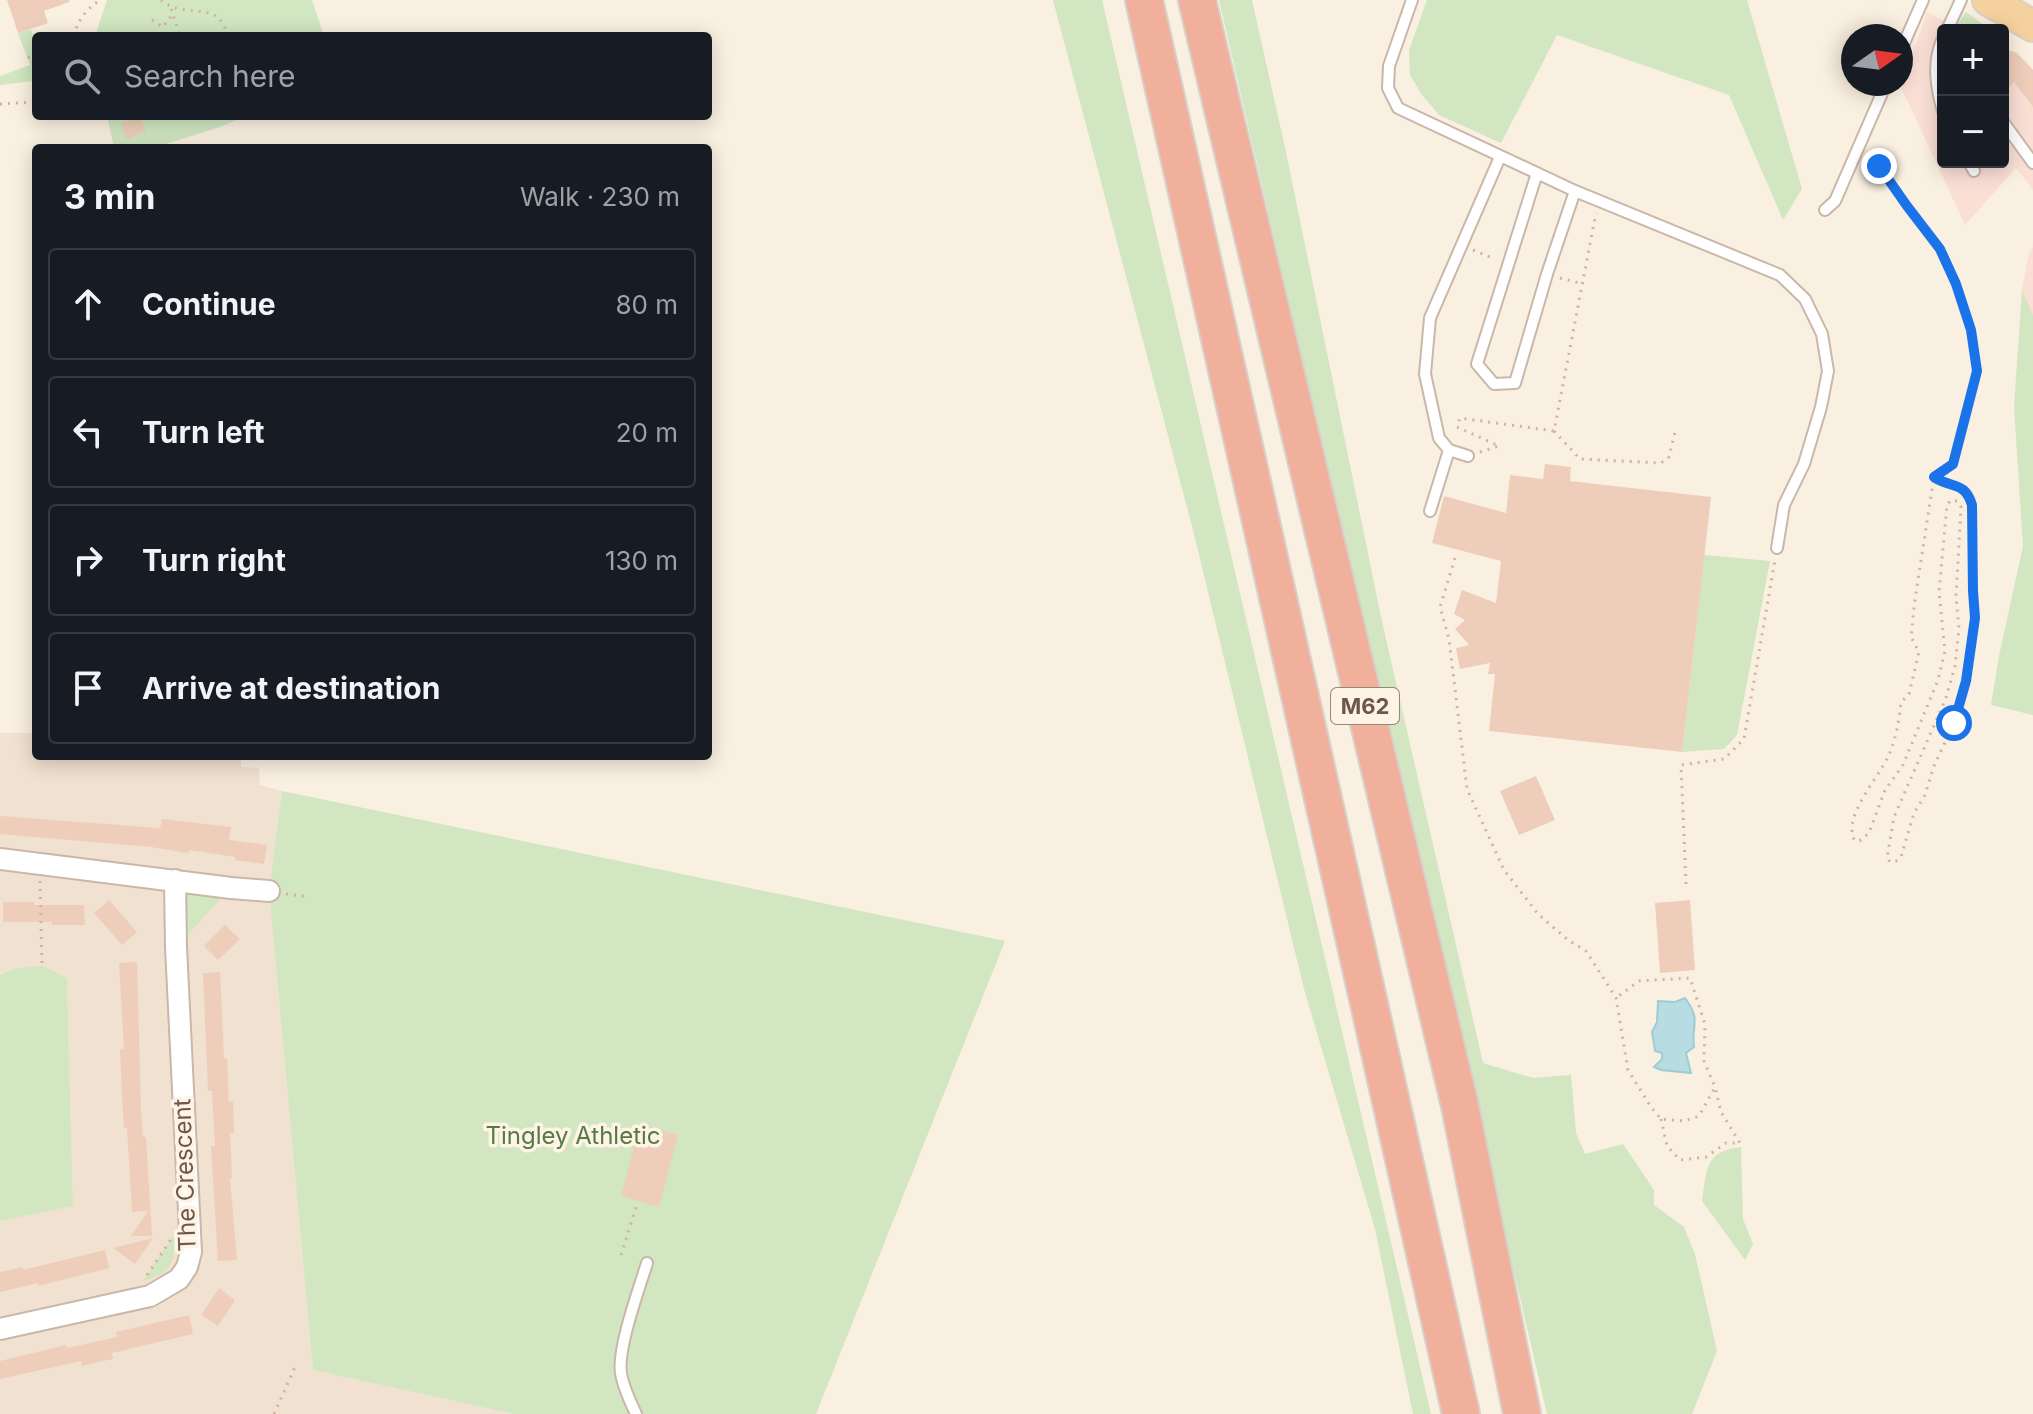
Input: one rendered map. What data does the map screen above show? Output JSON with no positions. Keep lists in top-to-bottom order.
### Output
{
  "streets": {
    "highway": ["M62"],
    "street": ["The Crescent"]
  },
  "parks": ["Tingley Athletic"],
  "north": "right",
  "page": {
    "map_buttons": ["+", "−"],
    "search": "Search here",
    "heading": ["3 min", "Walk · 230 m"],
    "list": [
      ["Continue", "80 m"],
      ["Turn left", "20 m"],
      ["Turn right", "130 m"],
      "Arrive at destination"
    ]
  }
}
